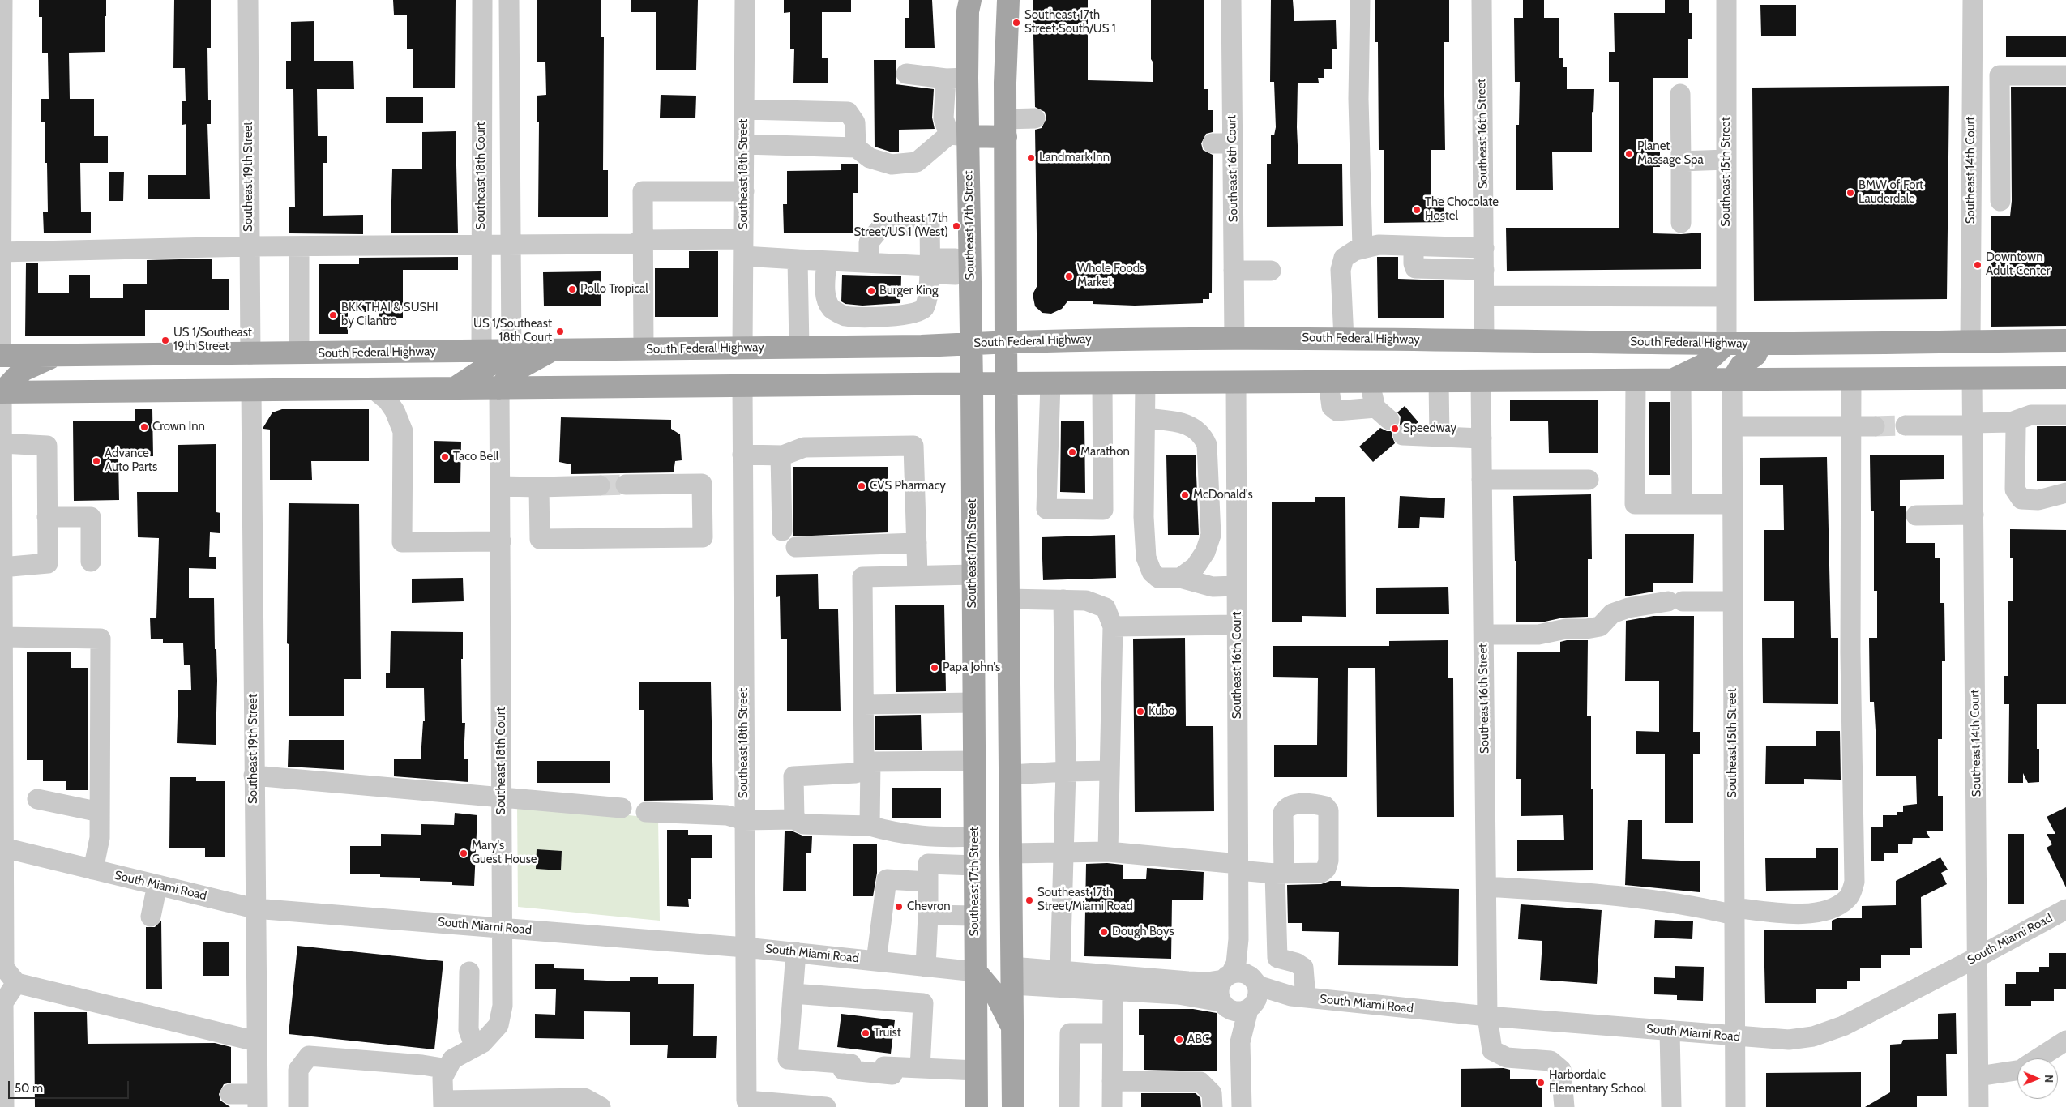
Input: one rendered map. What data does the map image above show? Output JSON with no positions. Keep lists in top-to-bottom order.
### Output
{
  "streets": {
    "main road": ["Southeast 17th Street", "South Federal Highway"],
    "street": [
      "Southeast 16th Street",
      "Southeast 16th Court",
      "Southeast 14th Court",
      "Southeast 15th Street",
      "Southeast 18th Street",
      "Southeast 18th Court",
      "Southeast 19th Street",
      "South Miami Road"
    ]
  },
  "crossings": [
    ["Southeast 16th Street", "South Federal Highway"],
    ["Southeast 16th Street", "South Miami Road"],
    ["Southeast 16th Court", "South Federal Highway"],
    ["Southeast 16th Court", "South Miami Road"],
    ["Southeast 14th Court", "South Federal Highway"],
    ["Southeast 14th Court", "South Miami Road"],
    ["Southeast 15th Street", "South Federal Highway"],
    ["Southeast 15th Street", "South Miami Road"],
    ["Southeast 18th Street", "South Federal Highway"],
    ["Southeast 18th Street", "South Miami Road"],
    ["Southeast 18th Court", "South Federal Highway"],
    ["Southeast 18th Court", "South Miami Road"],
    ["Southeast 19th Street", "South Federal Highway"],
    ["Southeast 19th Street", "South Miami Road"],
    ["Southeast 17th Street", "South Federal Highway"],
    ["Southeast 17th Street", "South Miami Road"]
  ],
  "places": [
    "Southeast 17th Street South/US 1",
    "Planet Massage Spa",
    "Landmark Inn",
    "BMW of Fort Lauderdale",
    "The Chocolate Hostel",
    "Southeast 17th Street/US 1 (West)",
    "Downtown Adult Center",
    "Whole Foods Market",
    "Pollo Tropical",
    "Burger King",
    "BKK THAI & SUSHI by Cilantro",
    "US 1/Southeast 18th Court",
    "US 1/Southeast 19th Street",
    "Crown Inn",
    "Speedway",
    "Marathon",
    "Taco Bell",
    "Advance Auto Parts",
    "CVS Pharmacy",
    "McDonald's",
    "Papa John's",
    "Kubo",
    "Mary's Guest House",
    "Southeast 17th Street/Miami Road",
    "Chevron",
    "Dough Boys",
    "Truist",
    "ABC",
    "Harbordale Elementary School"
  ],
  "scale_bar": "50 m",
  "north": "right"
}
